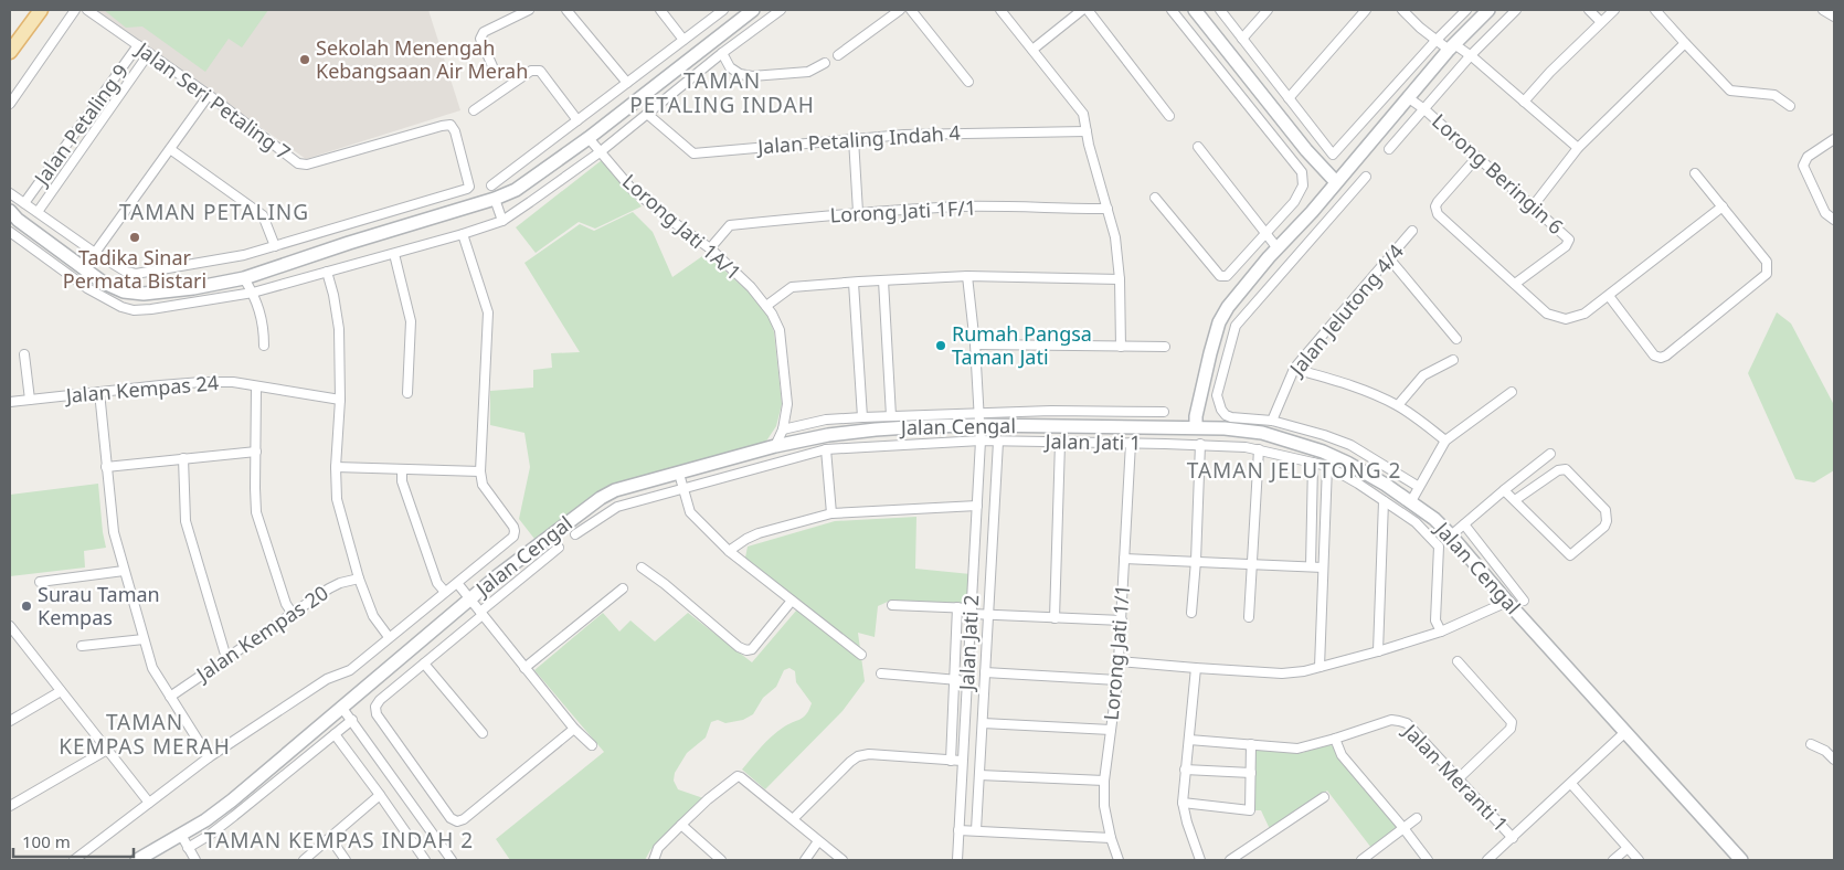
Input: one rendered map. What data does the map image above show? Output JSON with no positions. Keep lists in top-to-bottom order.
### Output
{
  "streets": {
    "street": [
      "Jalan Seri Petaling 7",
      "Jalan Petaling 9",
      "Jalan Petaling Indah 4",
      "Lorong Beringin 6",
      "Lorong Jati 1F/1",
      "Lorong Jati 1A/1",
      "Jalan Jelutong 4/4",
      "Jalan Kempas 24",
      "Jalan Cengal",
      "Jalan Jati 1",
      "Jalan Kempas 20",
      "Jalan Jati 2",
      "Lorong Jati 1/1",
      "Jalan Meranti 1"
    ]
  },
  "crossings": [
    ["Jalan Seri Petaling 7", "Jalan Petaling 9"],
    ["Lorong Jati 1F/1", "Lorong Jati 1A/1"],
    ["Lorong Jati 1A/1", "Jalan Cengal"],
    ["Jalan Cengal", "Jalan Jati 1"],
    ["Jalan Cengal", "Jalan Jati 2"],
    ["Jalan Jati 1", "Jalan Jati 2"],
    ["Jalan Jati 1", "Lorong Jati 1/1"]
  ],
  "districts": [
    "TAMAN PETALING INDAH",
    "TAMAN PETALING",
    "TAMAN JELUTONG 2",
    "TAMAN KEMPAS MERAH",
    "TAMAN KEMPAS INDAH 2"
  ],
  "places": [
    "Sekolah Menengah Kebangsaan Air Merah",
    "Tadika Sinar Permata Bistari",
    "Rumah Pangsa Taman Jati",
    "Surau Taman Kempas"
  ],
  "scale_bar": "100 m"
}
